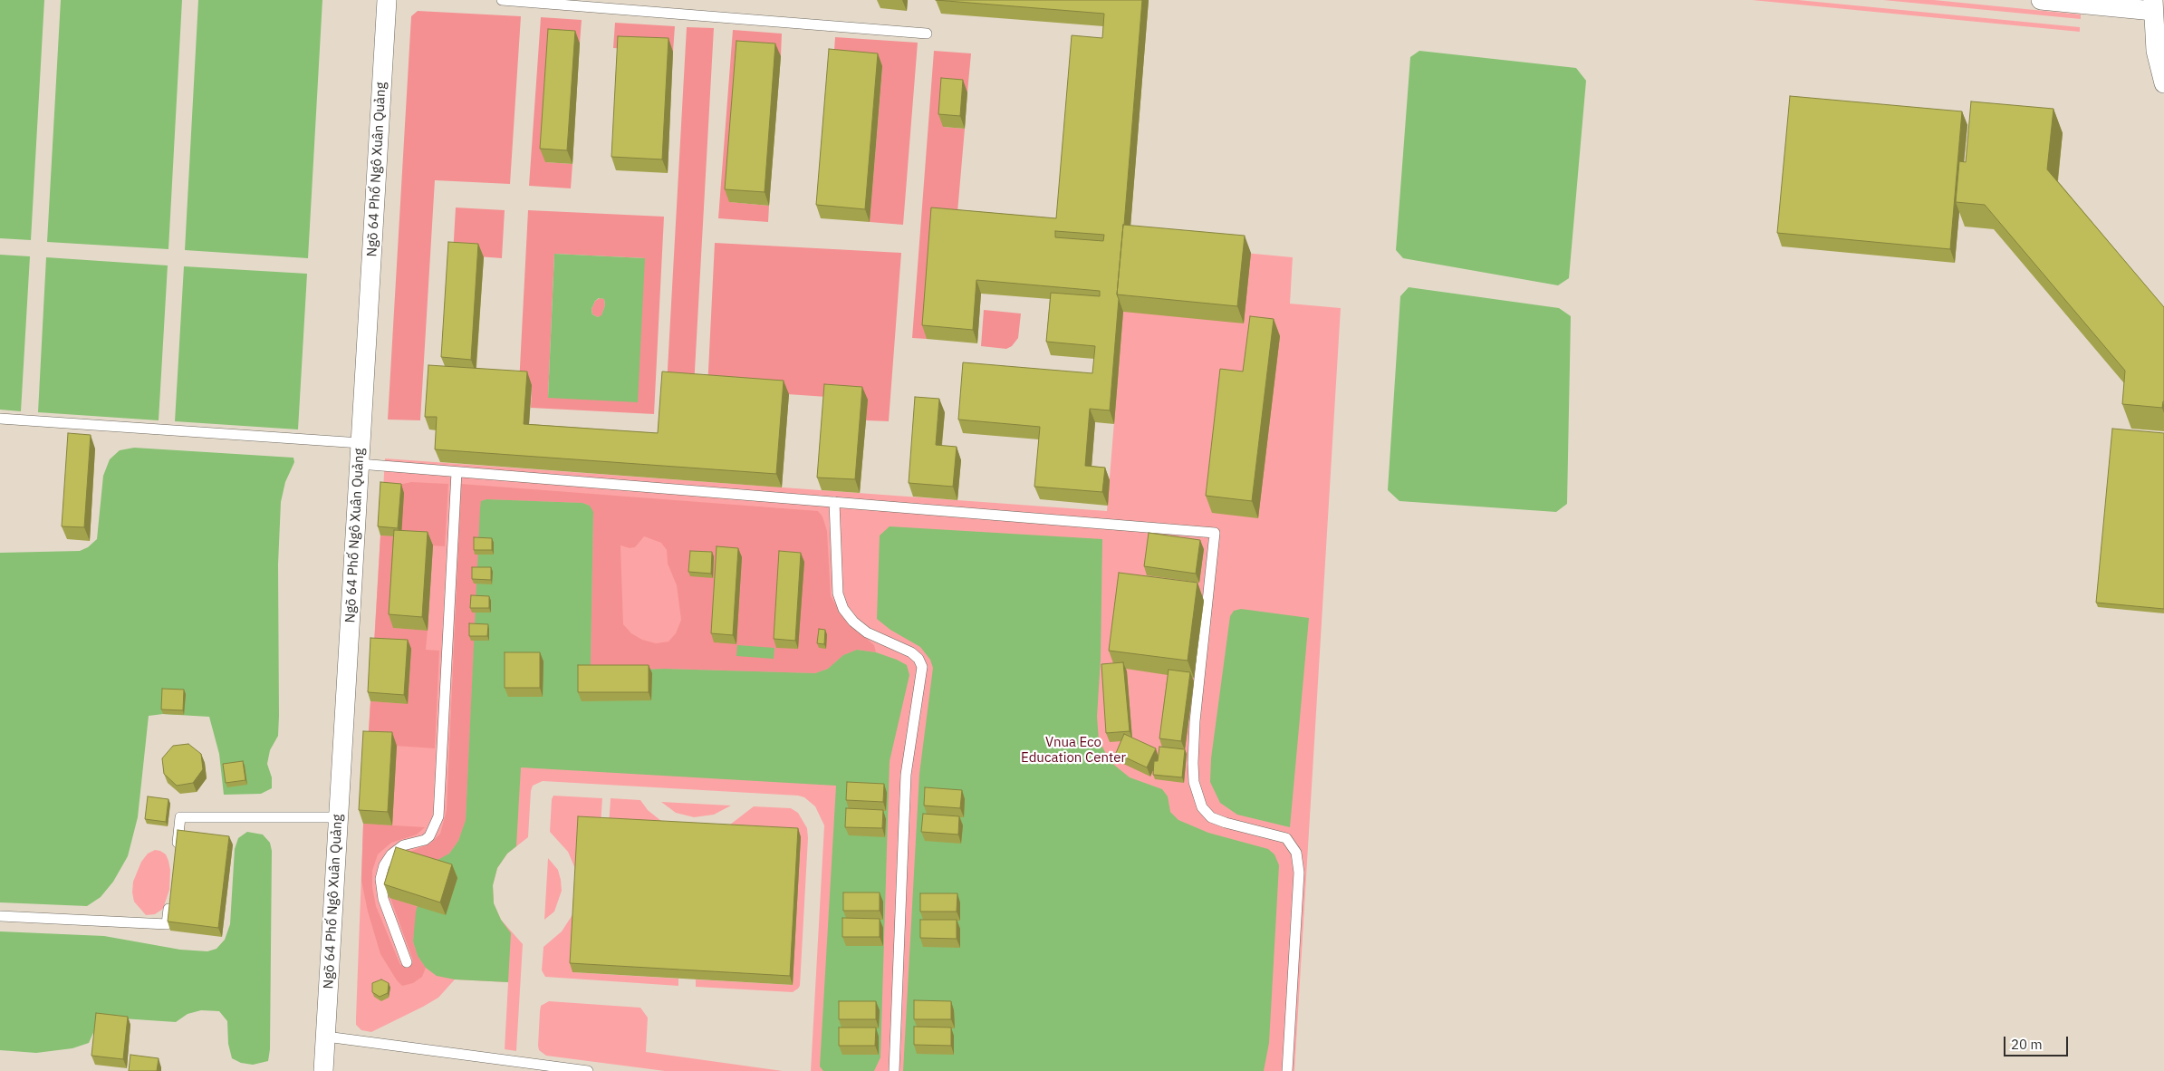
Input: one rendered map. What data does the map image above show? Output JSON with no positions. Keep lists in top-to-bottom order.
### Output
{
  "streets": {
    "street": ["Ngõ 64 Phố Ngô Xuân Quảng"]
  },
  "parks": ["Vnua Eco Education Center"],
  "scale_bar": "20 m"
}
